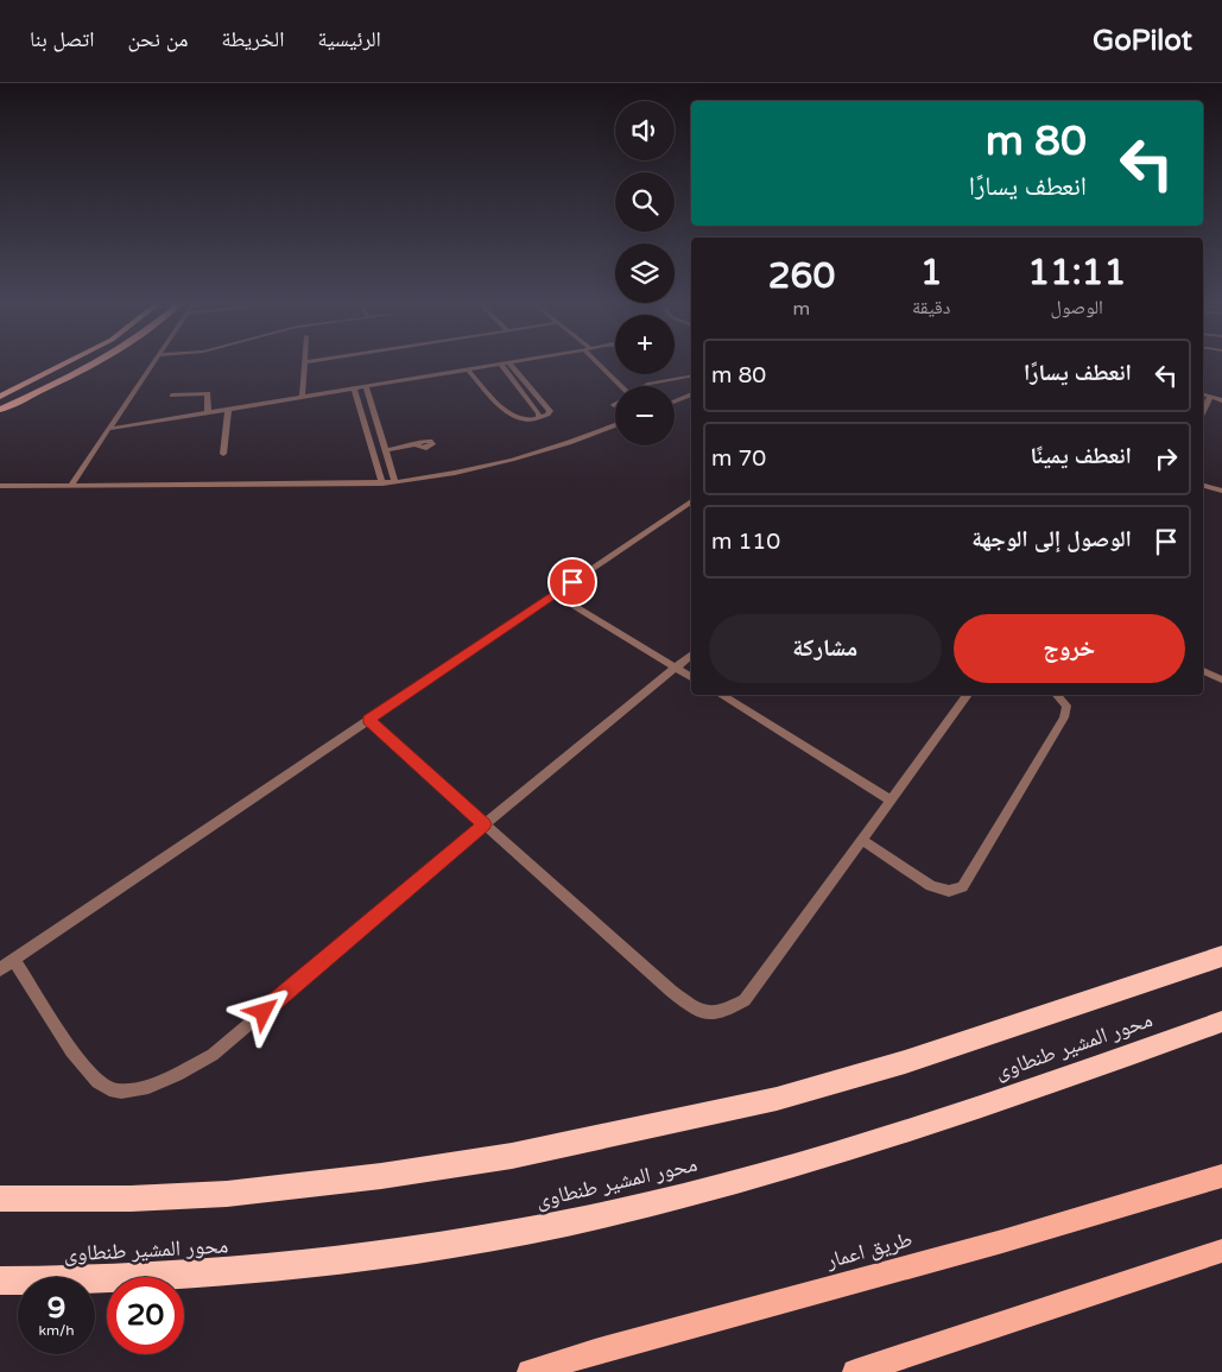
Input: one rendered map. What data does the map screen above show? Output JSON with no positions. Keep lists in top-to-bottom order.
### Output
{
  "streets": {
    "highway": ["محور المشير طنطاوى"],
    "main road": ["طريق اعمار"]
  },
  "page": {
    "header": "GoPilot",
    "nav": [
      "الرئيسية",
      "الخريطة",
      "من نحن",
      "اتصل بنا"
    ],
    "map_buttons": ["+", "−"],
    "turn": ["80 m", "انعطف يسارًا"],
    "eta": [
      "11:11",
      "الوصول",
      "1",
      "دقيقة",
      "260",
      "m"
    ],
    "list": [
      {
        "name": "انعطف يسارًا",
        "value": "80 m"
      },
      {
        "name": "انعطف يمينًا",
        "value": "70 m"
      },
      {
        "name": "الوصول إلى الوجهة",
        "value": "110 m"
      }
    ],
    "buttons": ["خروج", "مشاركة"],
    "speed": "9 km/h",
    "limit": "20"
  }
}
